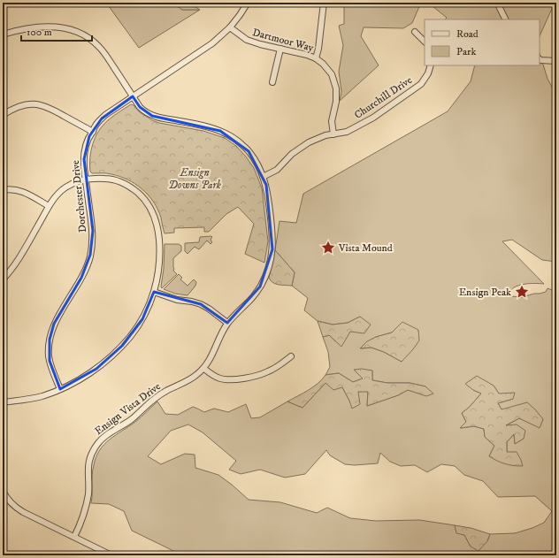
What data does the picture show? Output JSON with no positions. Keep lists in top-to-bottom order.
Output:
{
  "streets": {
    "street": [
      "Dartmoor Way",
      "Churchill Drive",
      "Dorchester Drive",
      "Ensign Vista Drive"
    ]
  },
  "crossings": [
    ["Dartmoor Way", "Churchill Drive"],
    ["Dartmoor Way", "Dorchester Drive"],
    ["Churchill Drive", "Ensign Vista Drive"],
    ["Dorchester Drive", "Ensign Vista Drive"]
  ],
  "parks": ["Ensign Downs Park"],
  "places": {
    "place": ["Vista Mound", "Ensign Peak"]
  },
  "legend": ["Road", "Park"],
  "scale_bar": "100 m"
}
